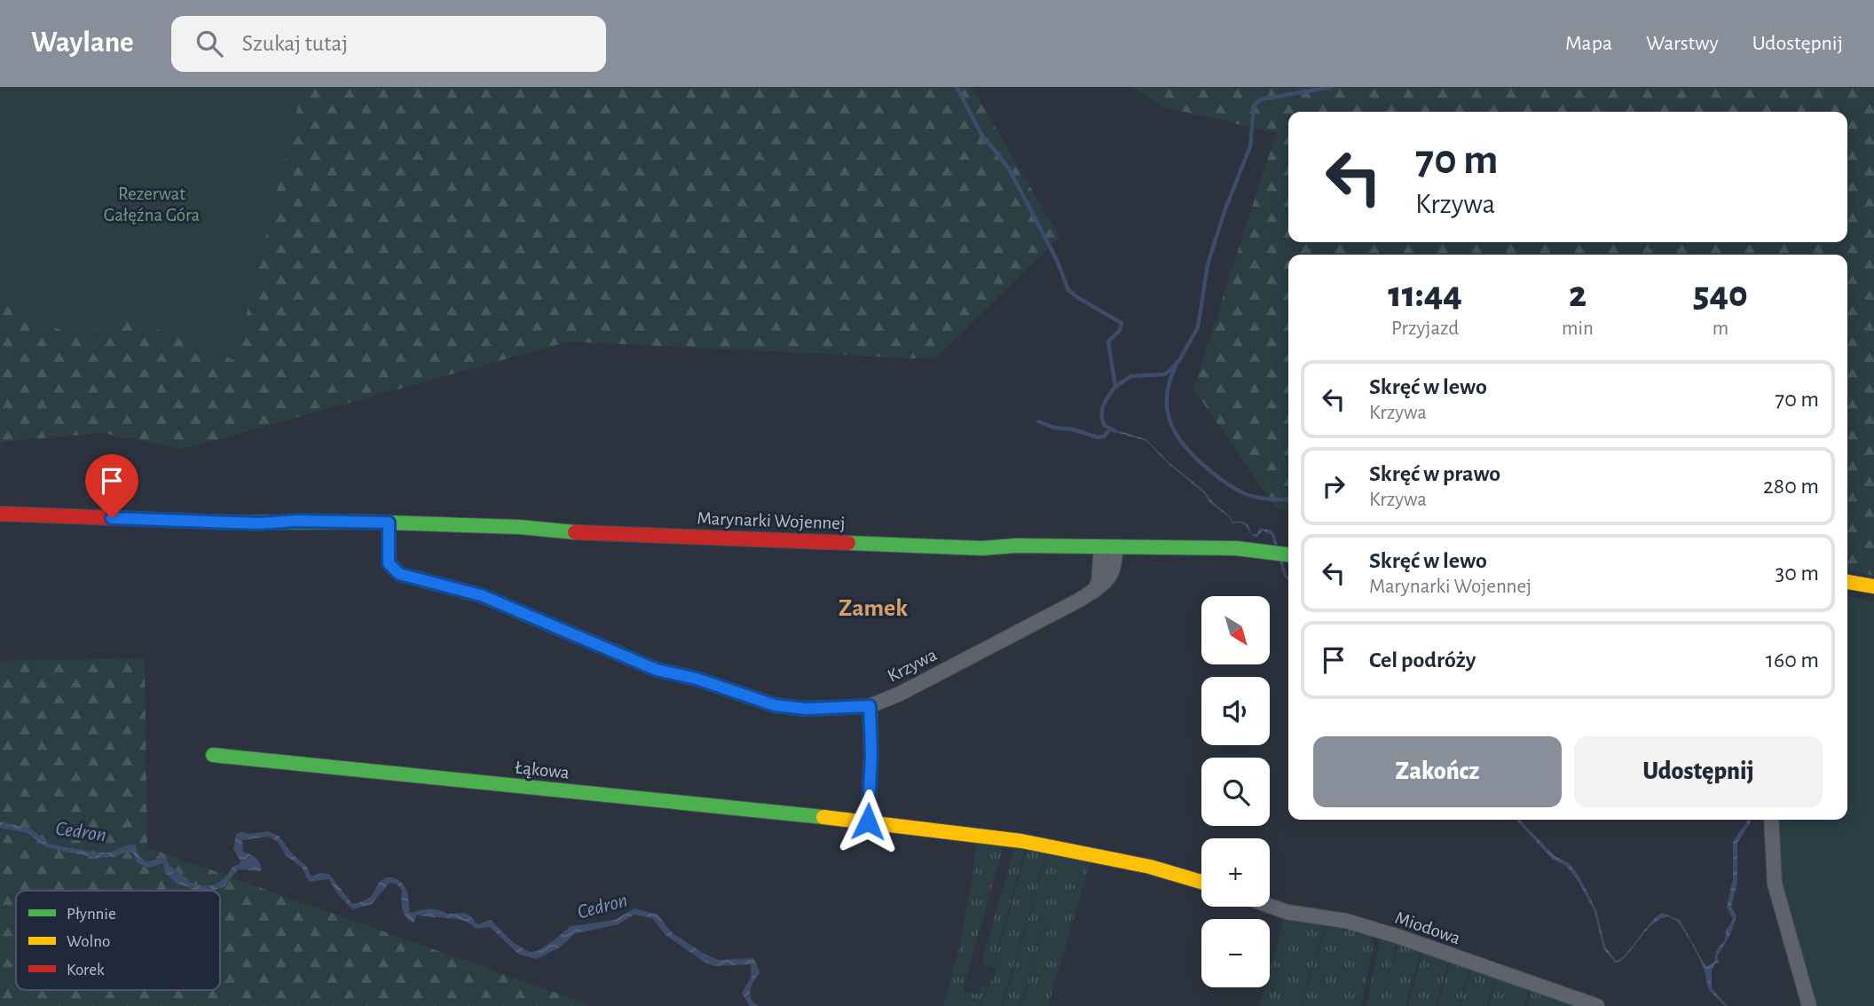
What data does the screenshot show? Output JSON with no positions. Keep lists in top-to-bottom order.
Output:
{
  "streets": {
    "main road": ["Marynarki Wojennej", "Łąkowa"],
    "street": ["Krzywa", "Miodowa"]
  },
  "crossings": [
    ["Marynarki Wojennej", "Krzywa"]
  ],
  "districts": ["Zamek"],
  "water": ["Cedron"],
  "parks": ["Rezerwat Gałęźna Góra"],
  "legend": ["Płynnie", "Wolno", "Korek"],
  "north": "bottom right",
  "page": {
    "header": "Waylane",
    "search": "Szukaj tutaj",
    "nav": ["Mapa", "Warstwy", "Udostępnij"],
    "turn": ["70 m", "Krzywa"],
    "eta": [
      "11:44",
      "Przyjazd",
      "2",
      "min",
      "540",
      "m"
    ],
    "list": [
      {
        "name": "Skręć w lewo",
        "note": "Krzywa",
        "value": "70 m"
      },
      {
        "name": "Skręć w prawo",
        "note": "Krzywa",
        "value": "280 m"
      },
      {
        "name": "Skręć w lewo",
        "note": "Marynarki Wojennej",
        "value": "30 m"
      },
      {
        "name": "Cel podróży",
        "value": "160 m"
      }
    ],
    "map_buttons": ["+", "−"],
    "buttons": ["Zakończ", "Udostępnij"]
  }
}
